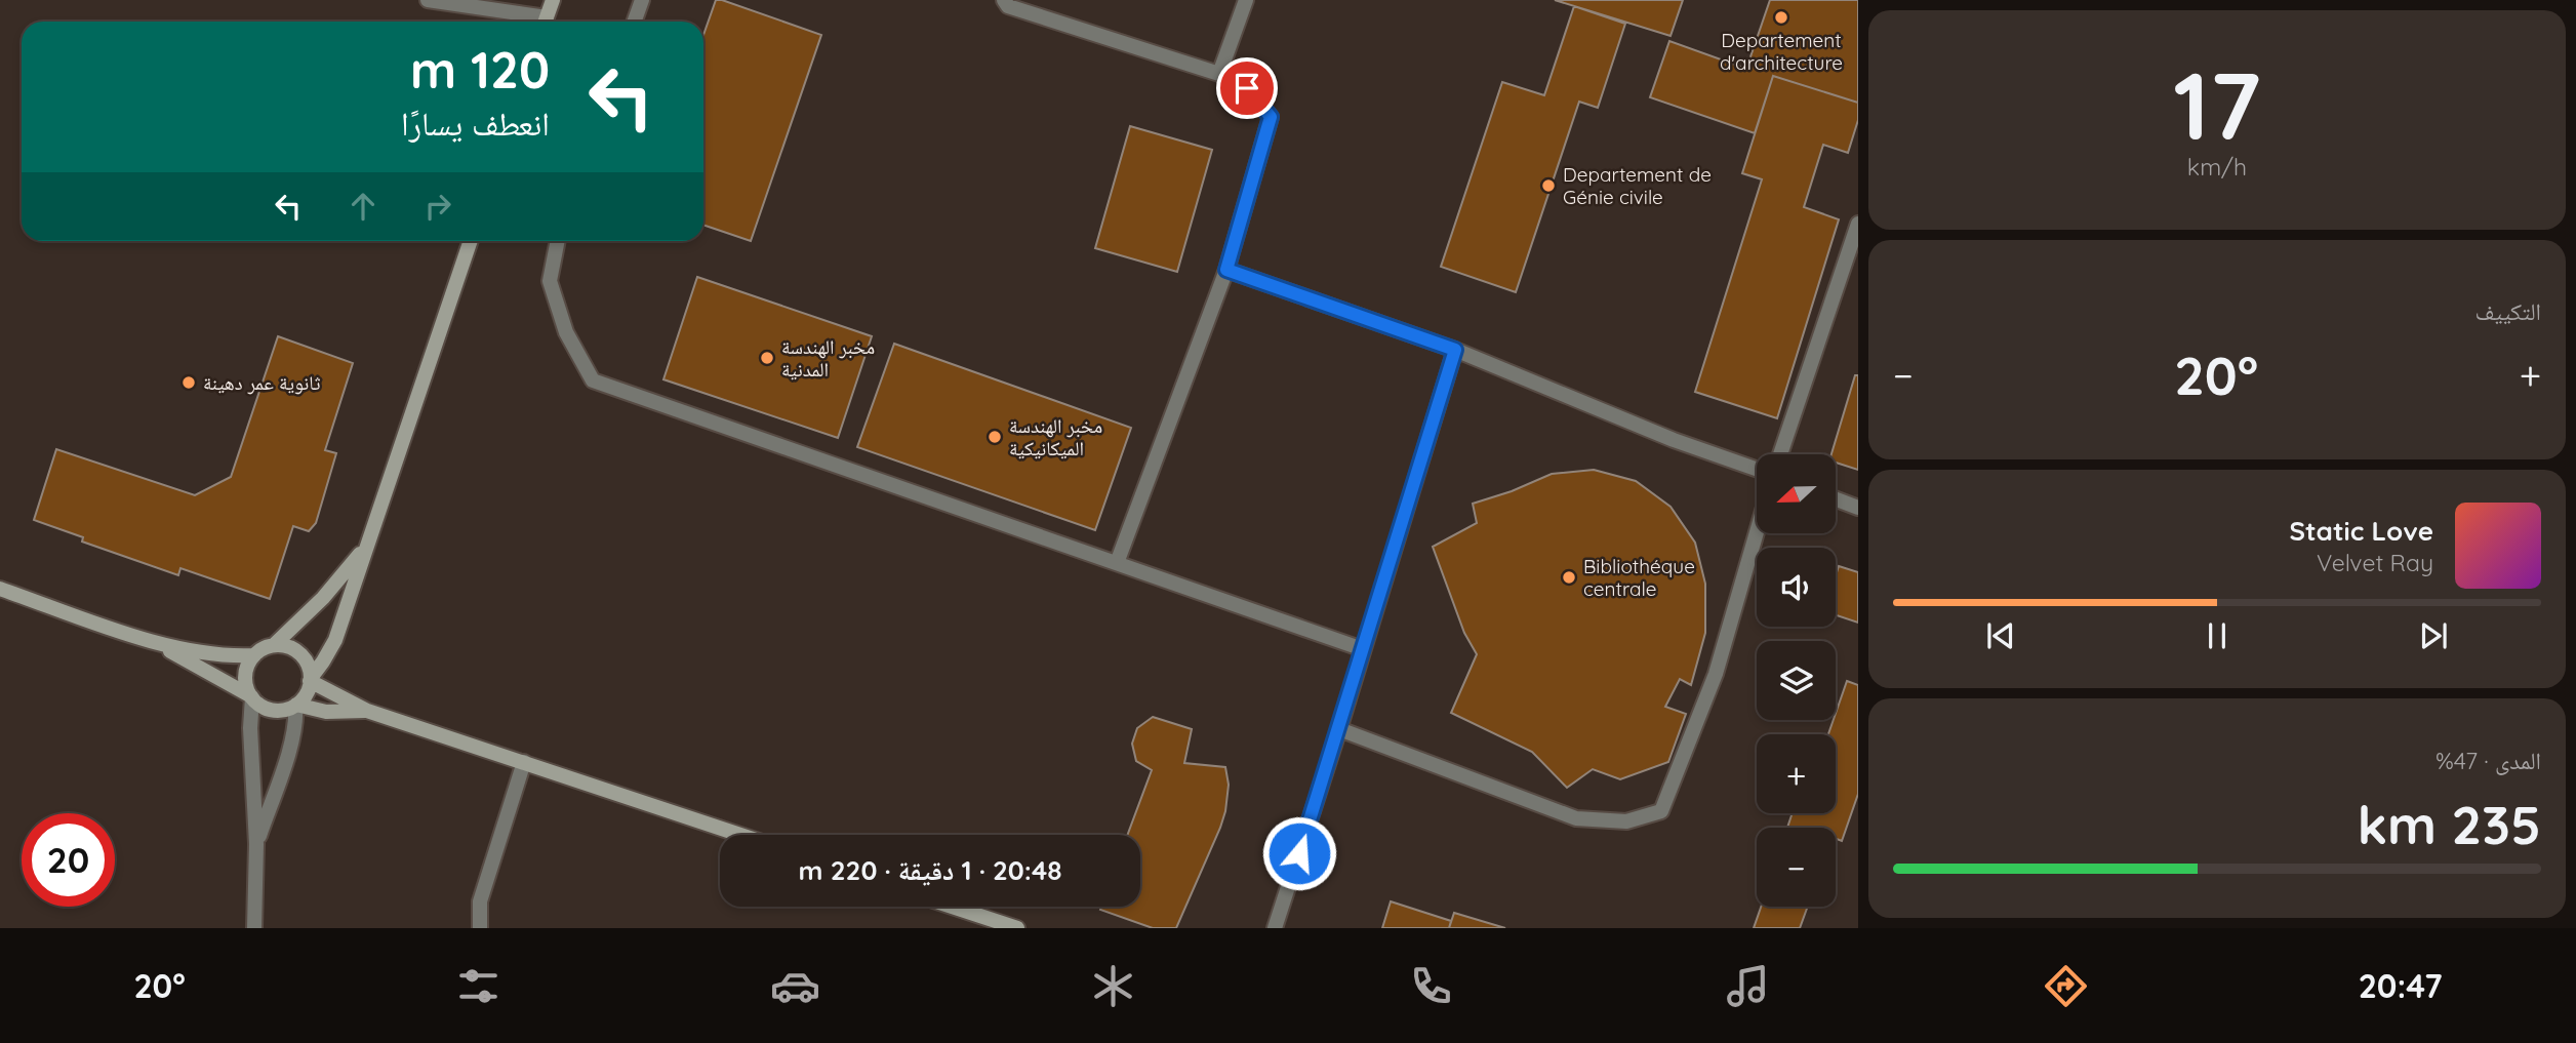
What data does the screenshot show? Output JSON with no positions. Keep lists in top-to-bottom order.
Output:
{
  "places": [
    "Departement d'architecture",
    "Departement de Génie civile",
    "مخبر الهندسة المدنية",
    "ثانوية عمر دهينة",
    "مخبر الهندسة الميكانيكية",
    "Bibliothéque centrale"
  ],
  "north": "left",
  "page": {
    "tile": [
      ["17", "km/h"],
      "التكييف",
      ["المدى · 47%", "235 km"]
    ],
    "turn": ["120 m", "انعطف يسارًا"],
    "heat": ["−", "20°", "+"],
    "map_buttons": ["+", "−"],
    "song": ["Static Love", "Velvet Ray"],
    "limit": "20",
    "trip": "20:48 · 1 دقيقة · 220 m",
    "tabs": ["20:47", "20°"]
  }
}
